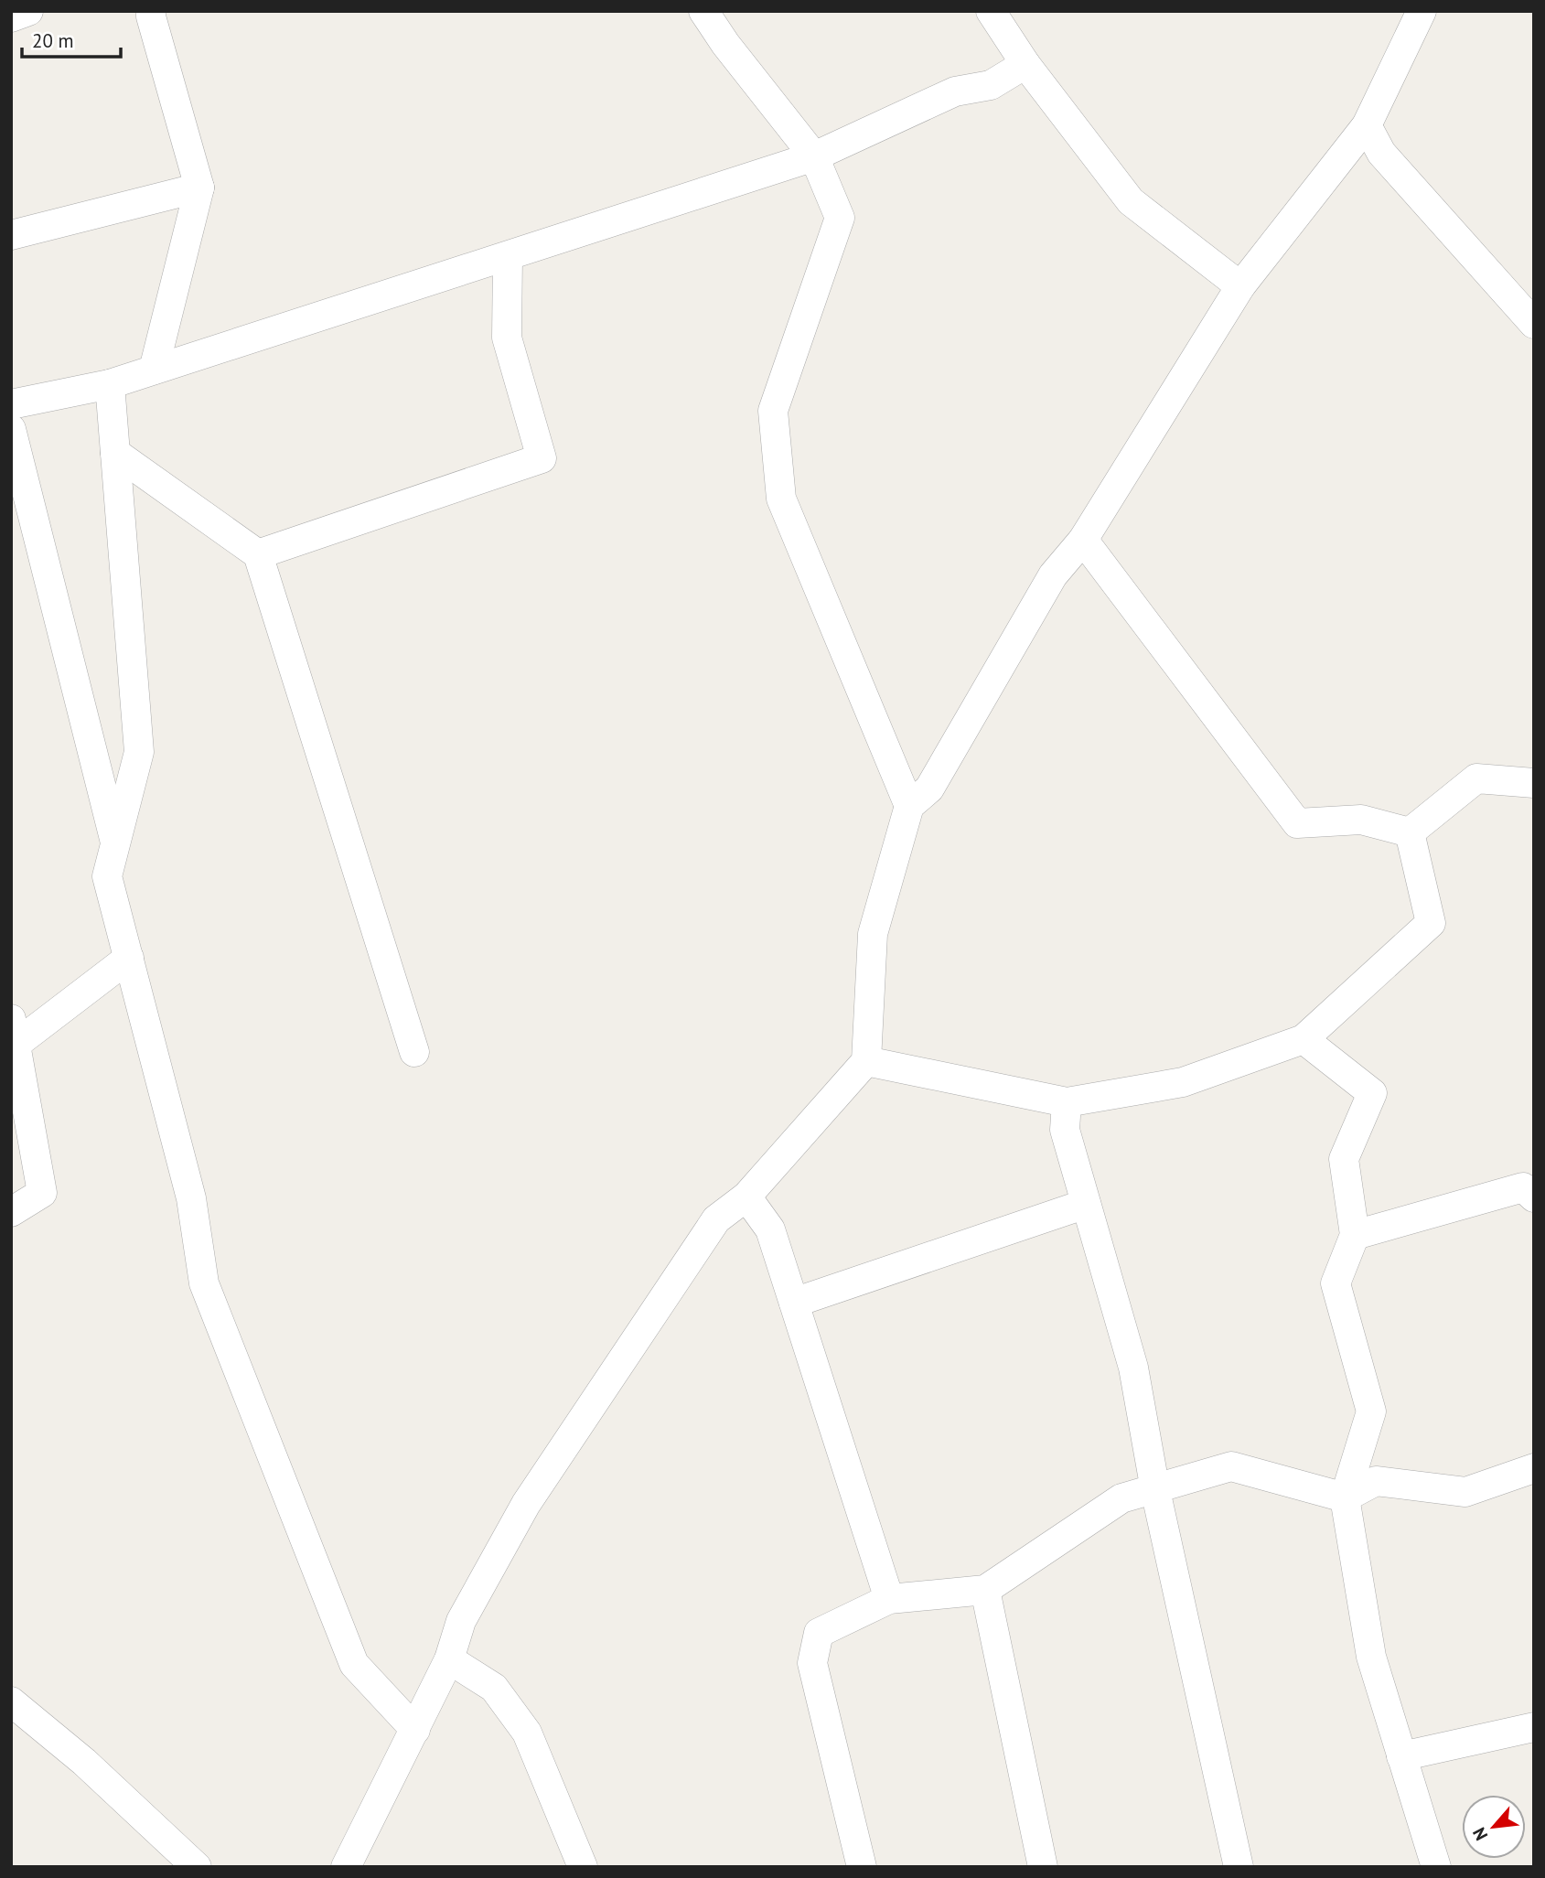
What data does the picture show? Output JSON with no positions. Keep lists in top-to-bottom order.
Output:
{
  "scale_bar": "20 m",
  "north": "bottom left"
}
